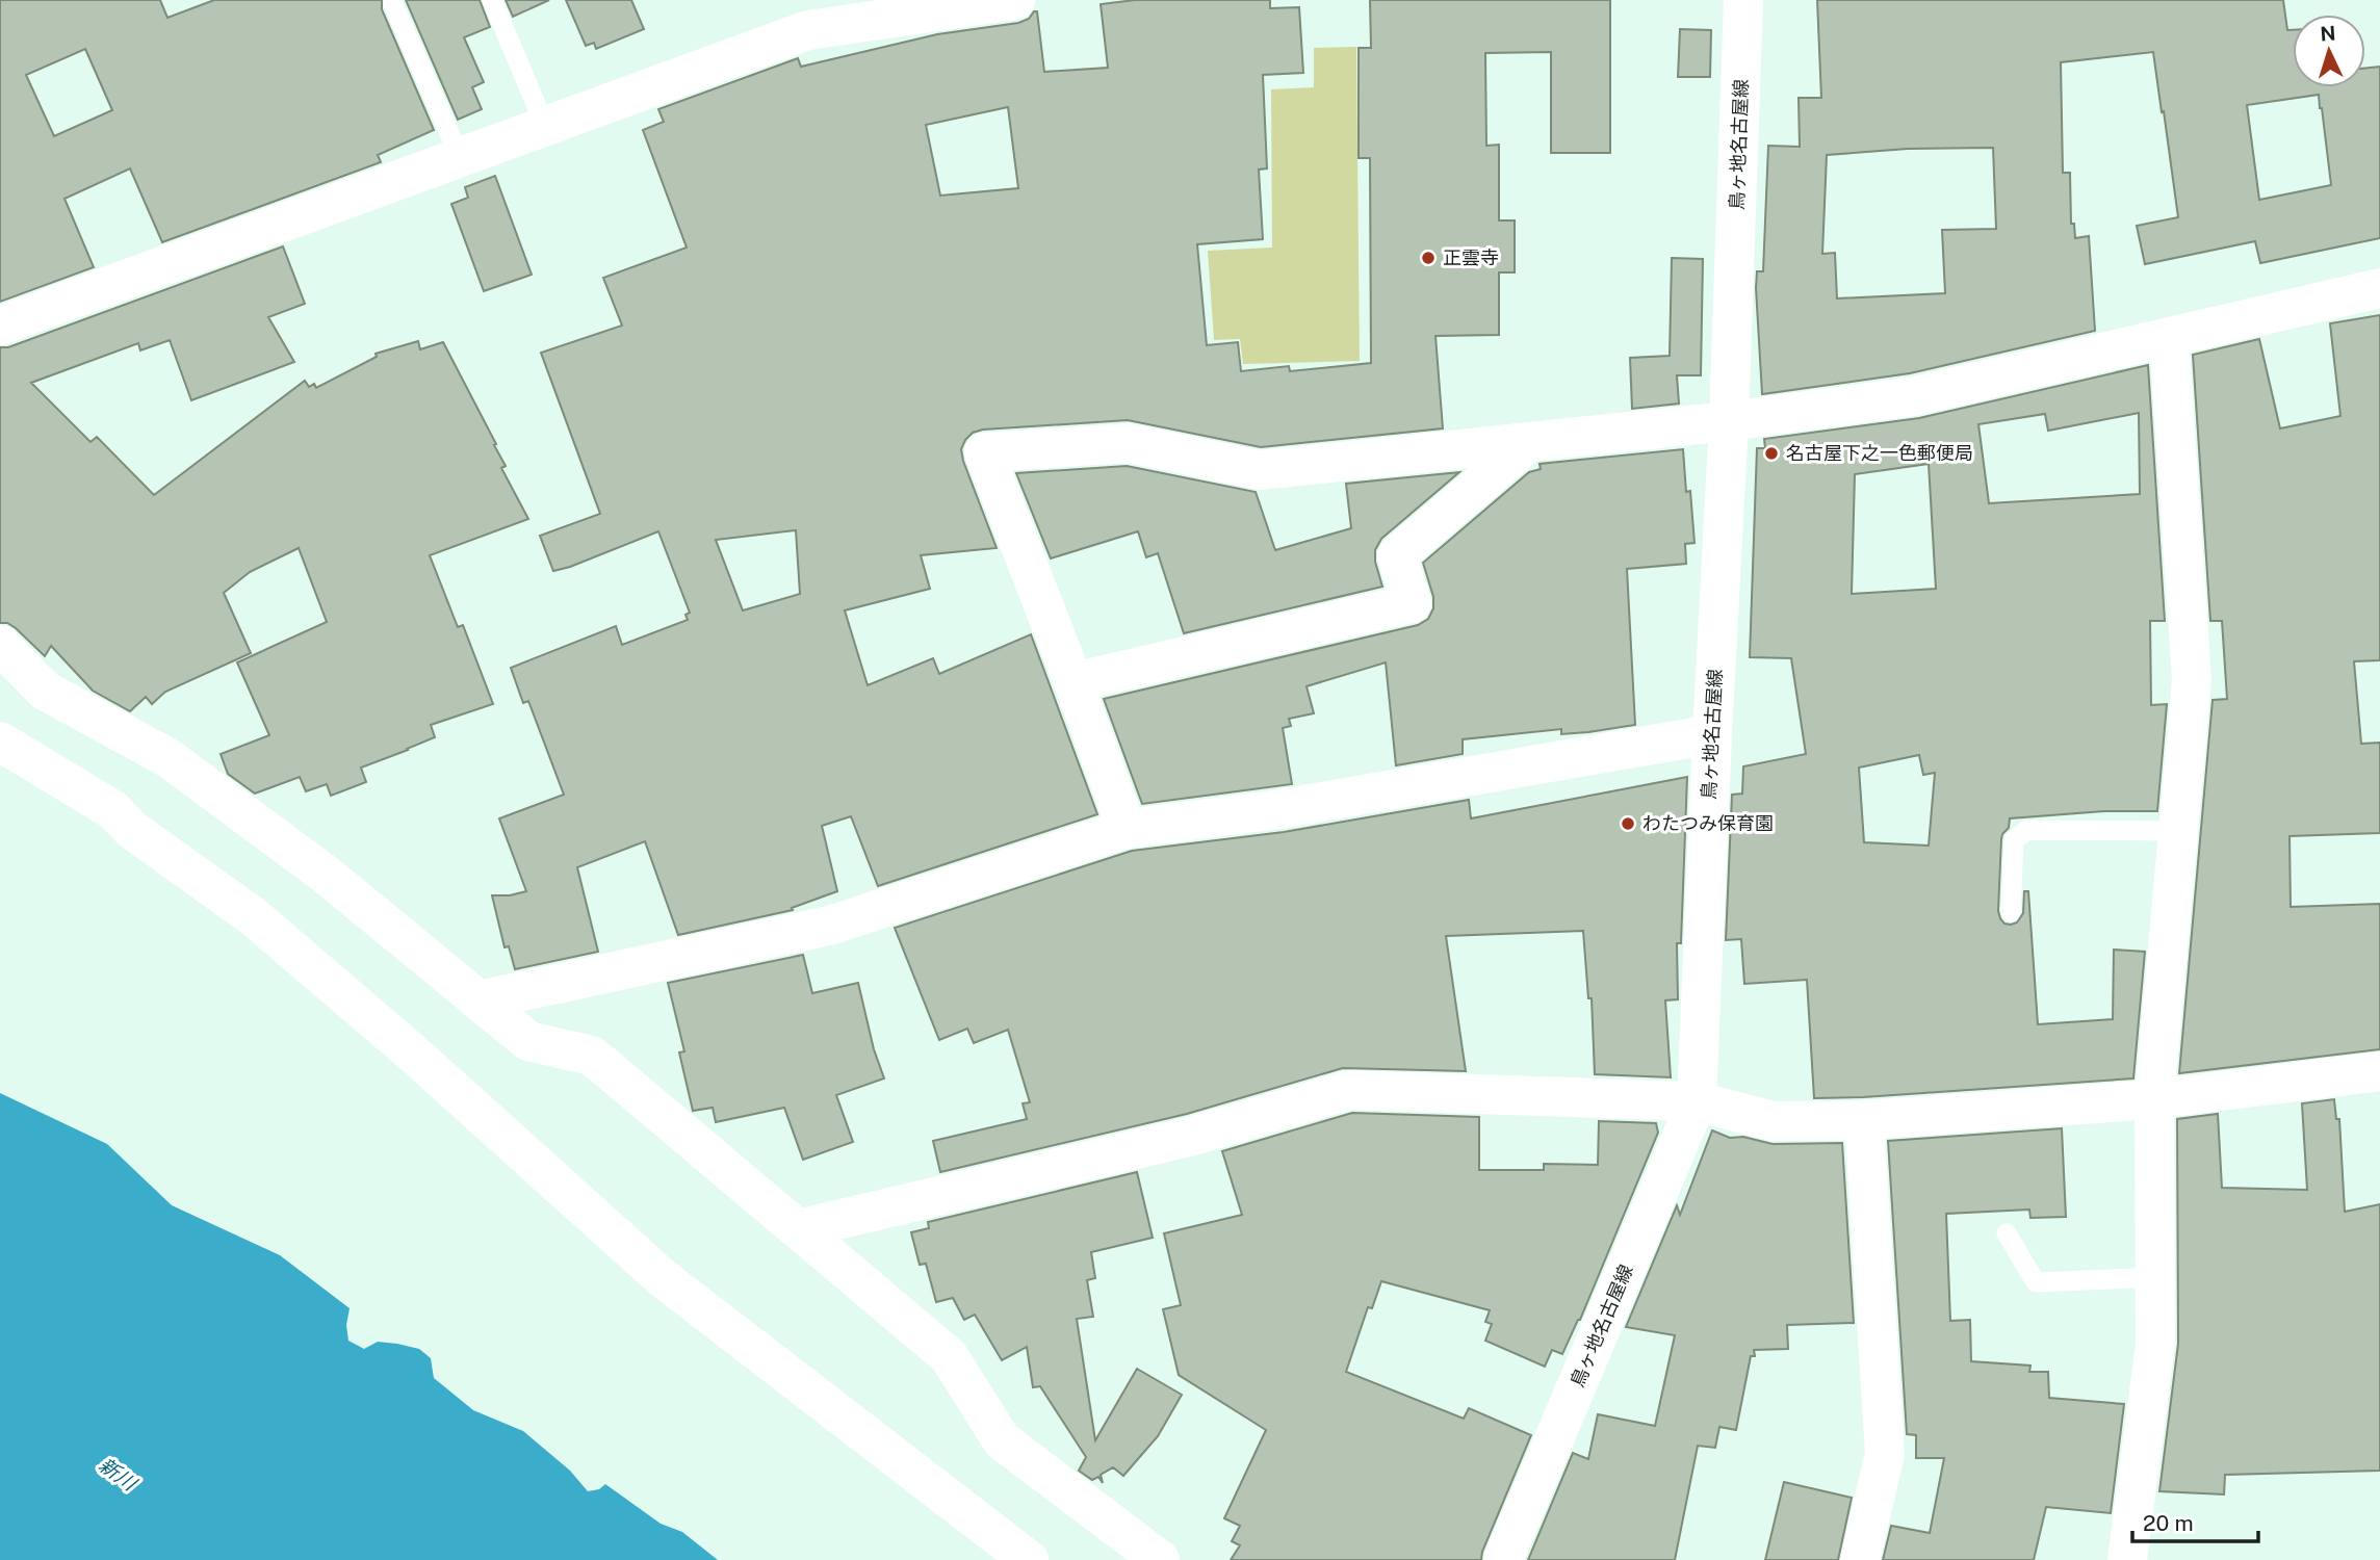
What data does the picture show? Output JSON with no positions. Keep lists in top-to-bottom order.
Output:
{
  "streets": {
    "street": ["鳥ヶ地名古屋線"]
  },
  "water": ["新川"],
  "places": ["正雲寺", "名古屋下之一色郵便局", "わたつみ保育園"],
  "scale_bar": "20 m",
  "north": "top"
}
